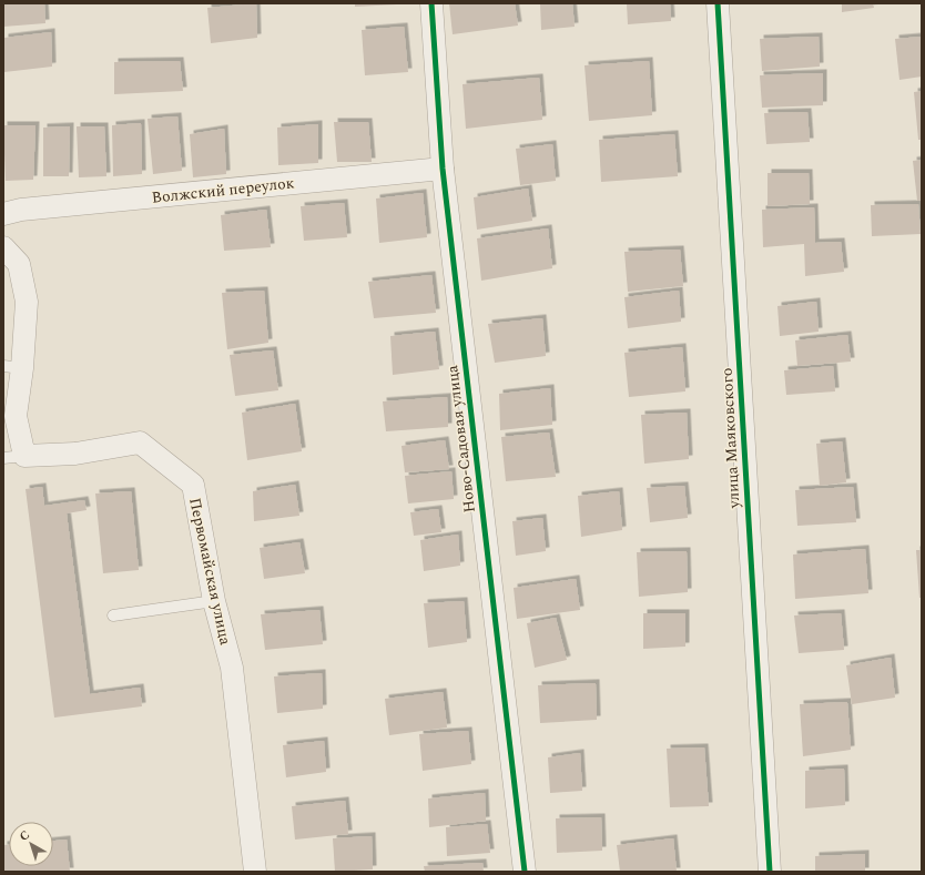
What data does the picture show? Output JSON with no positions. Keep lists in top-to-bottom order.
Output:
{
  "streets": {
    "street": [
      "Волжский переулок",
      "улица Маяковского",
      "Ново-Садовая улица",
      "Первомайская улица"
    ]
  },
  "crossings": [
    ["Волжский переулок", "Ново-Садовая улица"]
  ],
  "north": "top left"
}
